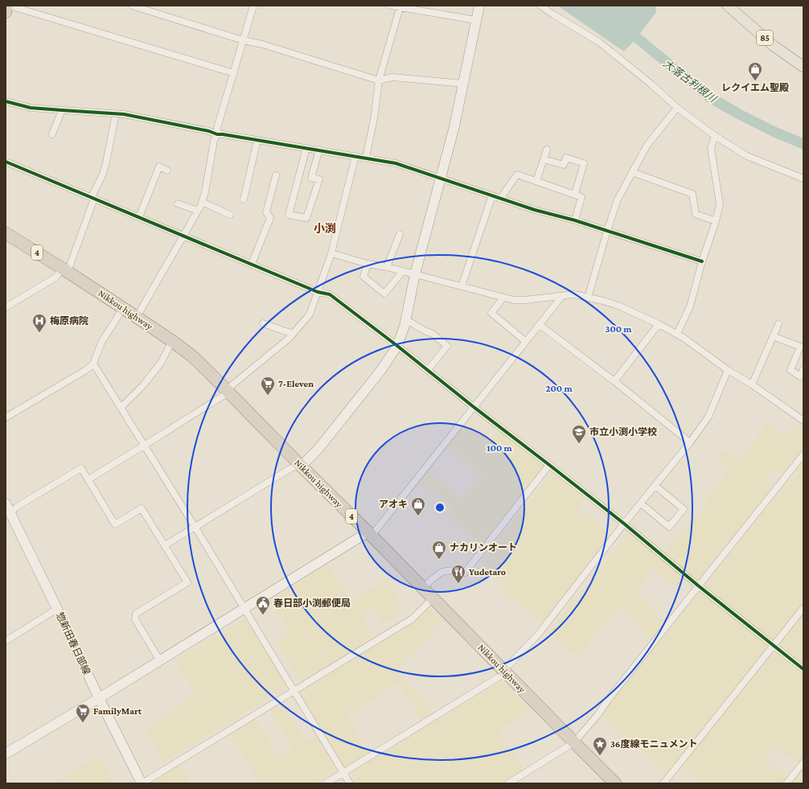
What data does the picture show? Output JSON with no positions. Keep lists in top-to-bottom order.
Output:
{
  "streets": {
    "highway": ["4", "Nikkou highway"],
    "main road": ["85"],
    "street": ["惣新田春日部線"]
  },
  "districts": ["小渕"],
  "water": ["大落古利根川"],
  "places": {
    "shop": ["レクイエム聖殿", "アオキ", "ナカリンオート"],
    "hospital": ["梅原病院"],
    "supermarket": ["7-Eleven", "FamilyMart"],
    "school or university": ["市立小渕小学校"],
    "restaurant": ["Yudetaro"],
    "public building": ["春日部小渕郵便局"],
    "place": ["36度線モニュメント"]
  },
  "rings": ["300 m", "200 m", "100 m"]
}
